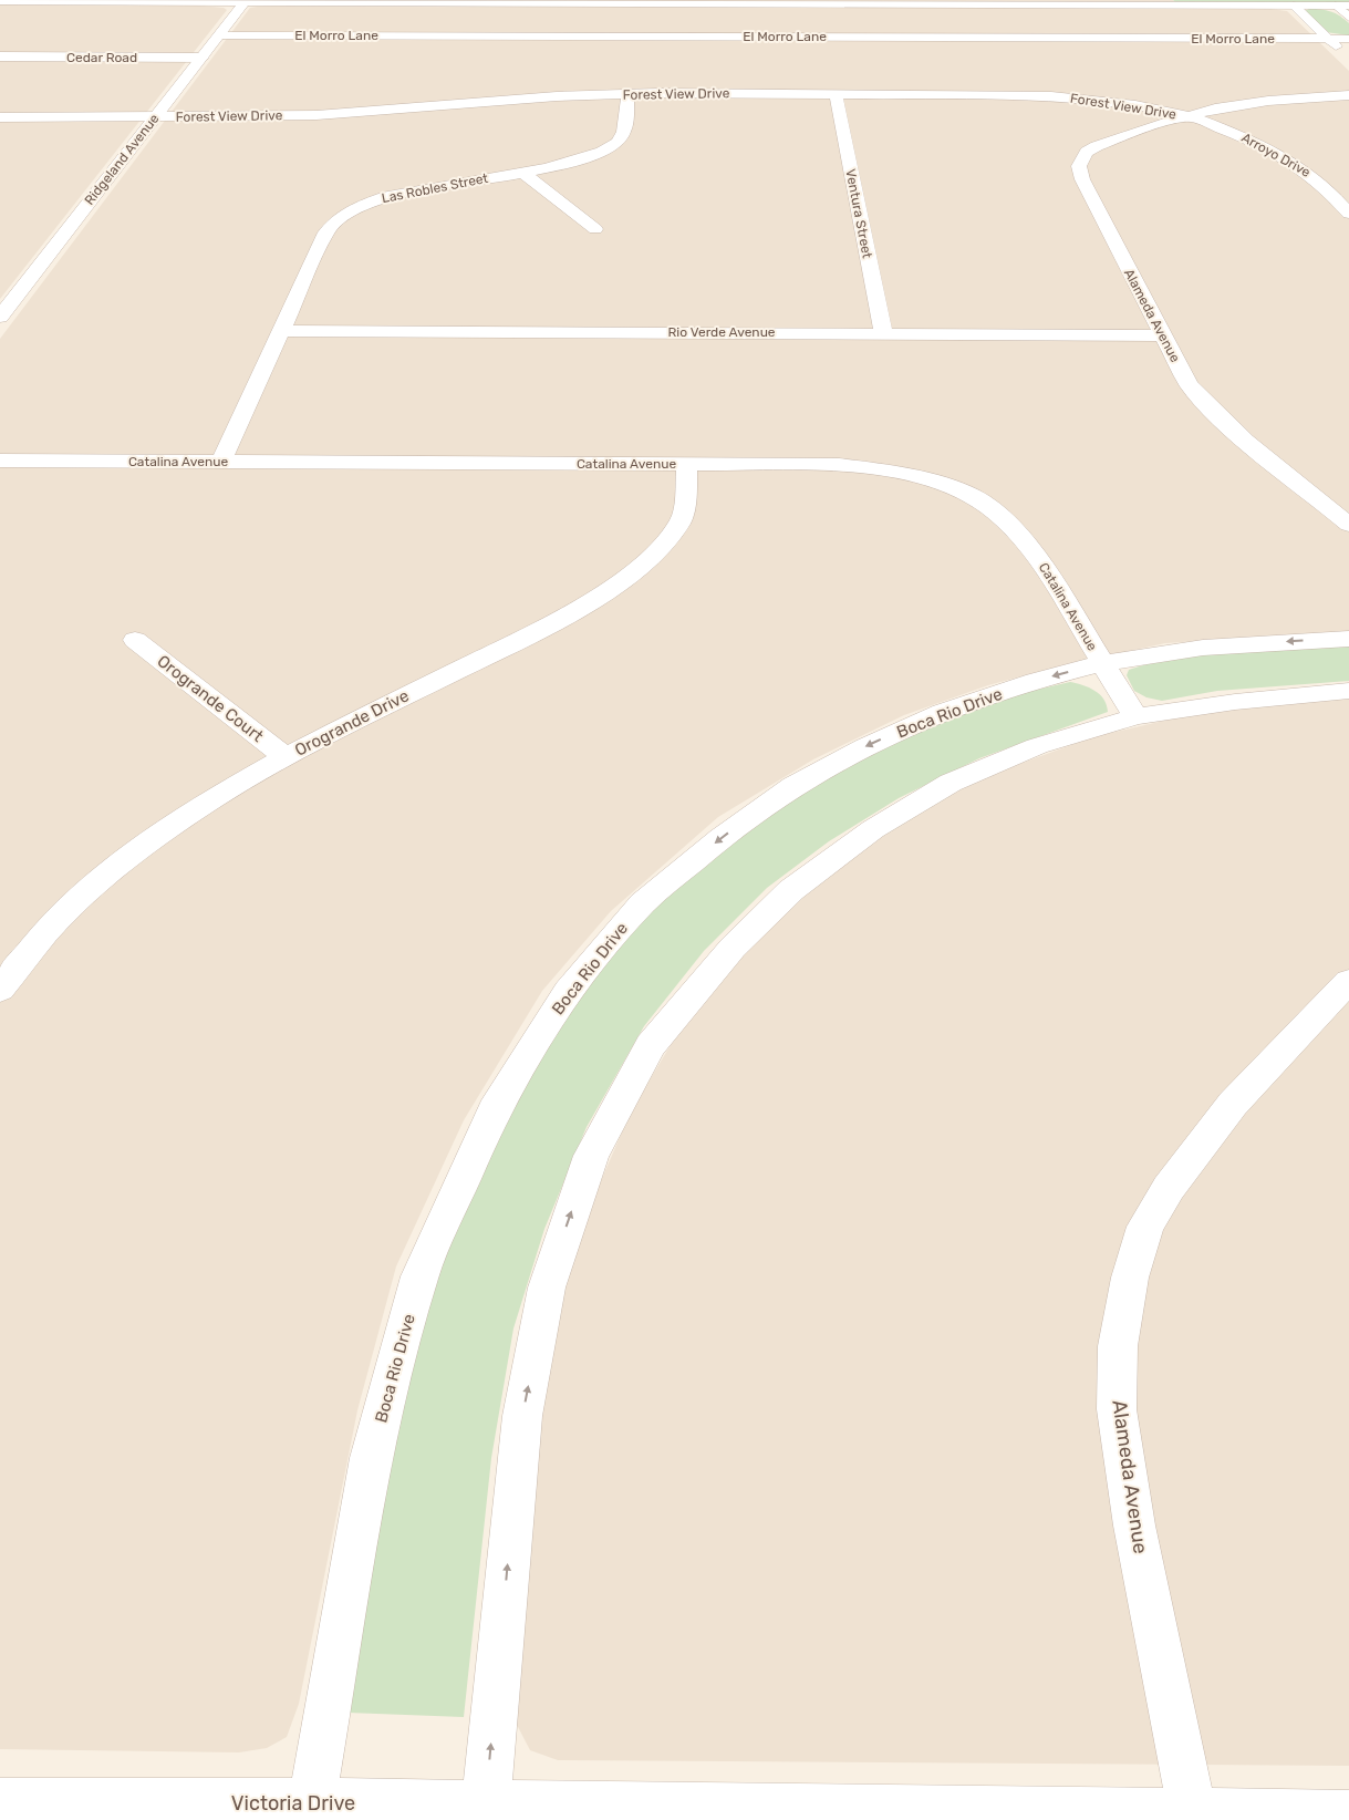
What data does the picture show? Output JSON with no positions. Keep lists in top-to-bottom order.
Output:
{
  "streets": {
    "street": [
      "El Morro Lane",
      "Cedar Road",
      "Forest View Drive",
      "Arroyo Drive",
      "Ridgeland Avenue",
      "Las Robles Street",
      "Ventura Street",
      "Alameda Avenue",
      "Rio Verde Avenue",
      "Catalina Avenue",
      "Orogrande Court",
      "Boca Rio Drive",
      "Orogrande Drive",
      "Victoria Drive"
    ]
  },
  "crossings": [
    ["El Morro Lane", "Ridgeland Avenue"],
    ["Cedar Road", "Ridgeland Avenue"],
    ["Forest View Drive", "Arroyo Drive"],
    ["Forest View Drive", "Ridgeland Avenue"],
    ["Forest View Drive", "Las Robles Street"],
    ["Forest View Drive", "Ventura Street"],
    ["Forest View Drive", "Alameda Avenue"],
    ["Arroyo Drive", "Alameda Avenue"],
    ["Las Robles Street", "Rio Verde Avenue"],
    ["Las Robles Street", "Catalina Avenue"],
    ["Ventura Street", "Rio Verde Avenue"],
    ["Alameda Avenue", "Rio Verde Avenue"],
    ["Alameda Avenue", "Victoria Drive"],
    ["Catalina Avenue", "Boca Rio Drive"],
    ["Catalina Avenue", "Orogrande Drive"],
    ["Orogrande Court", "Orogrande Drive"],
    ["Boca Rio Drive", "Victoria Drive"]
  ],
  "one_way": ["Boca Rio Drive"]
}
